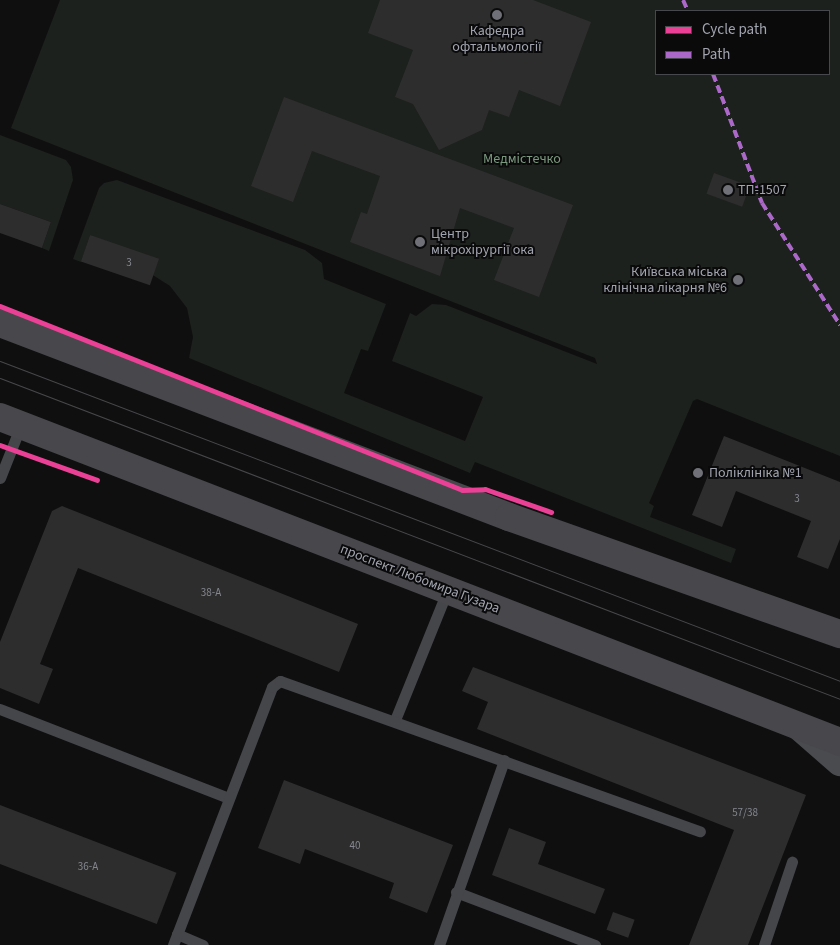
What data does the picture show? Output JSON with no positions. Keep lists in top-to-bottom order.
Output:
{
  "streets": {
    "main road": ["проспект Любомира Гузара"]
  },
  "parks": ["Медмістечко"],
  "places": [
    "Кафедра офтальмології",
    "ТП-1507",
    "Центр мікрохірургії ока",
    "Київська міська клінічна лікарня №6",
    "Поліклініка №1"
  ],
  "house_numbers": [
    "3",
    "3",
    "38-А",
    "57/38",
    "40",
    "36-А"
  ],
  "legend": ["Cycle path", "Path"]
}
